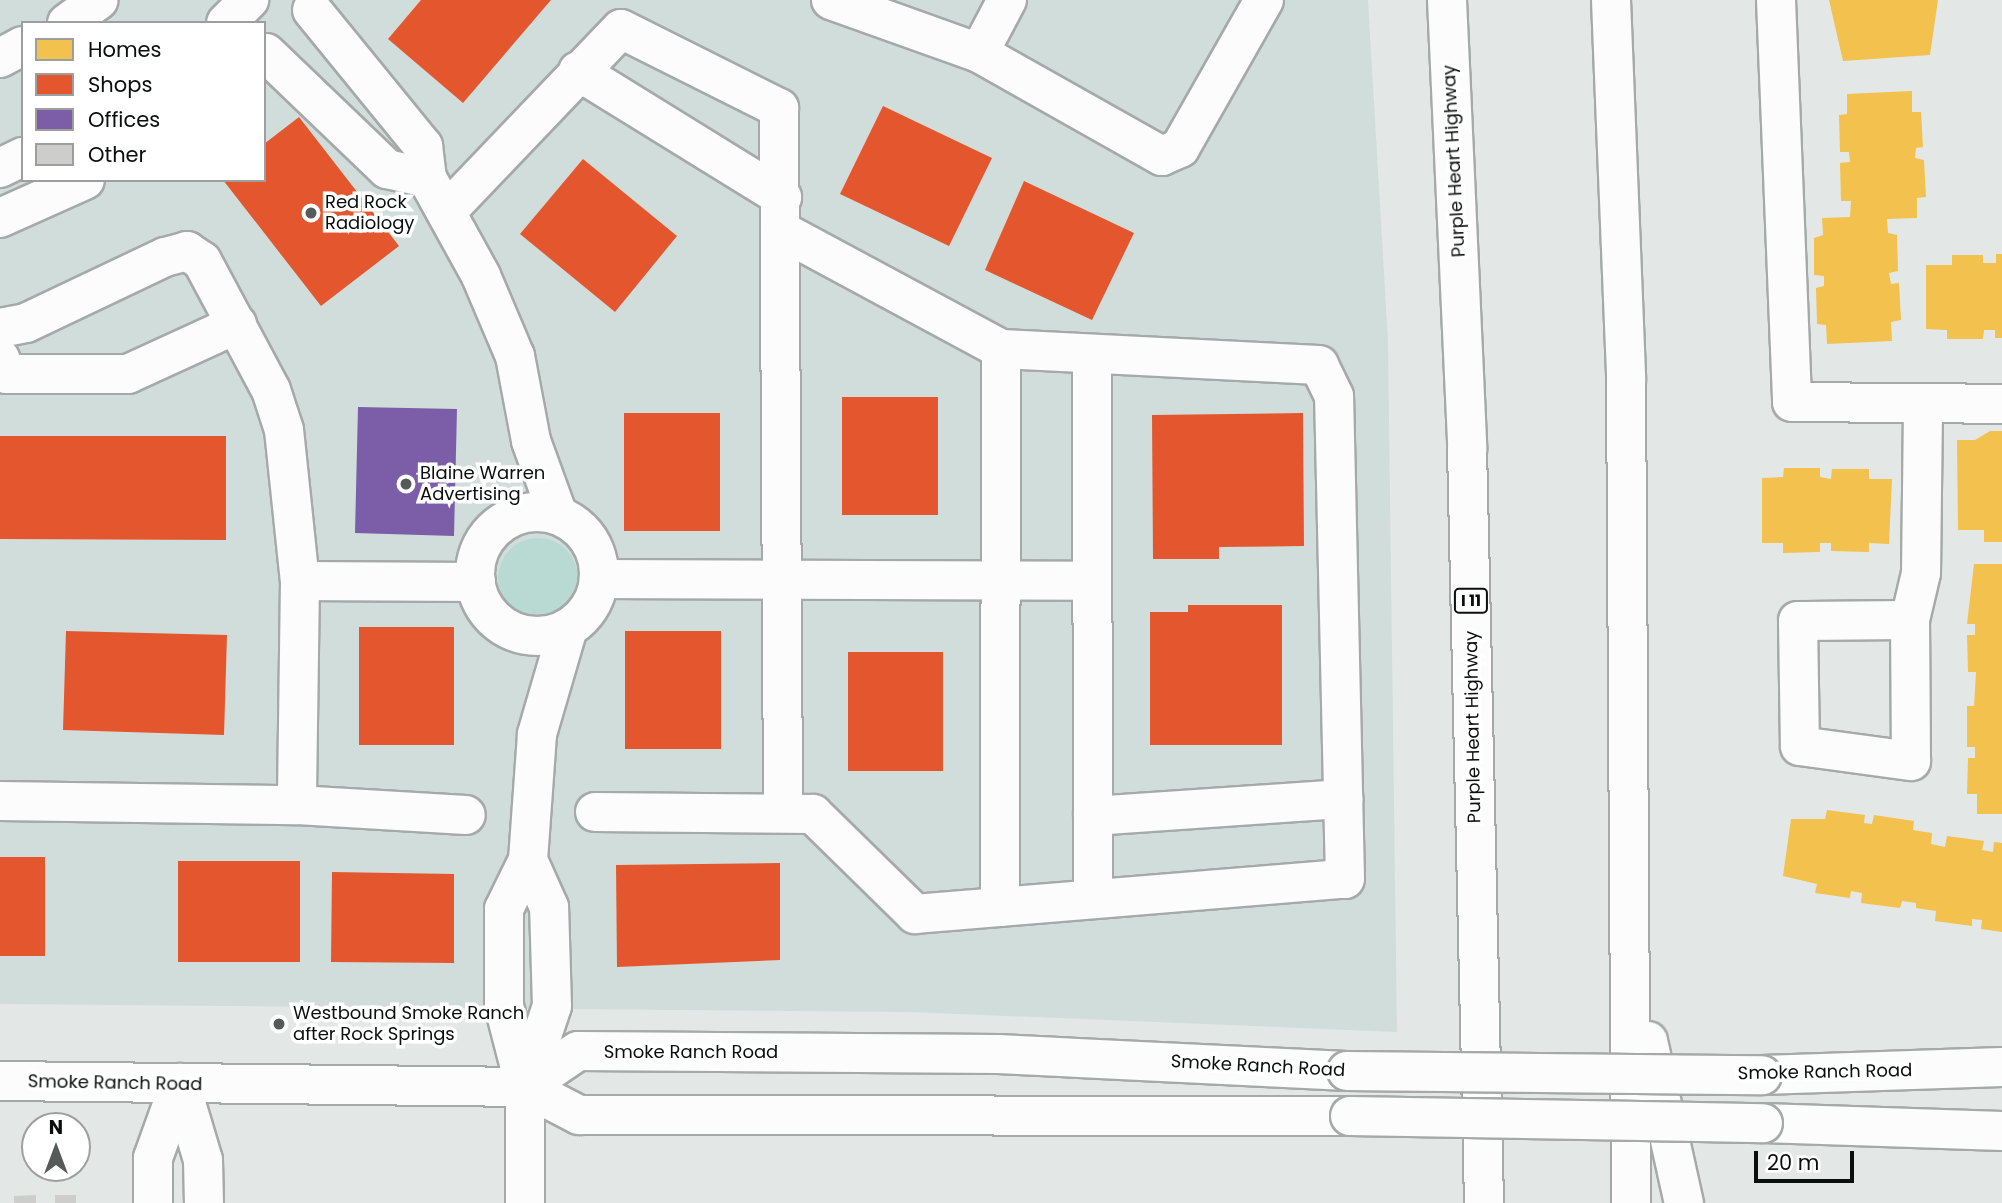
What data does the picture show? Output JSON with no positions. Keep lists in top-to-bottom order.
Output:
{
  "streets": {
    "main road": ["Purple Heart Highway", "I 11", "Smoke Ranch Road"]
  },
  "places": ["Red Rock Radiology", "Blaine Warren Advertising", "Westbound Smoke Ranch after Rock Springs"],
  "legend": [
    "Homes",
    "Shops",
    "Offices",
    "Other"
  ],
  "scale_bar": "20 m",
  "north": "top"
}
